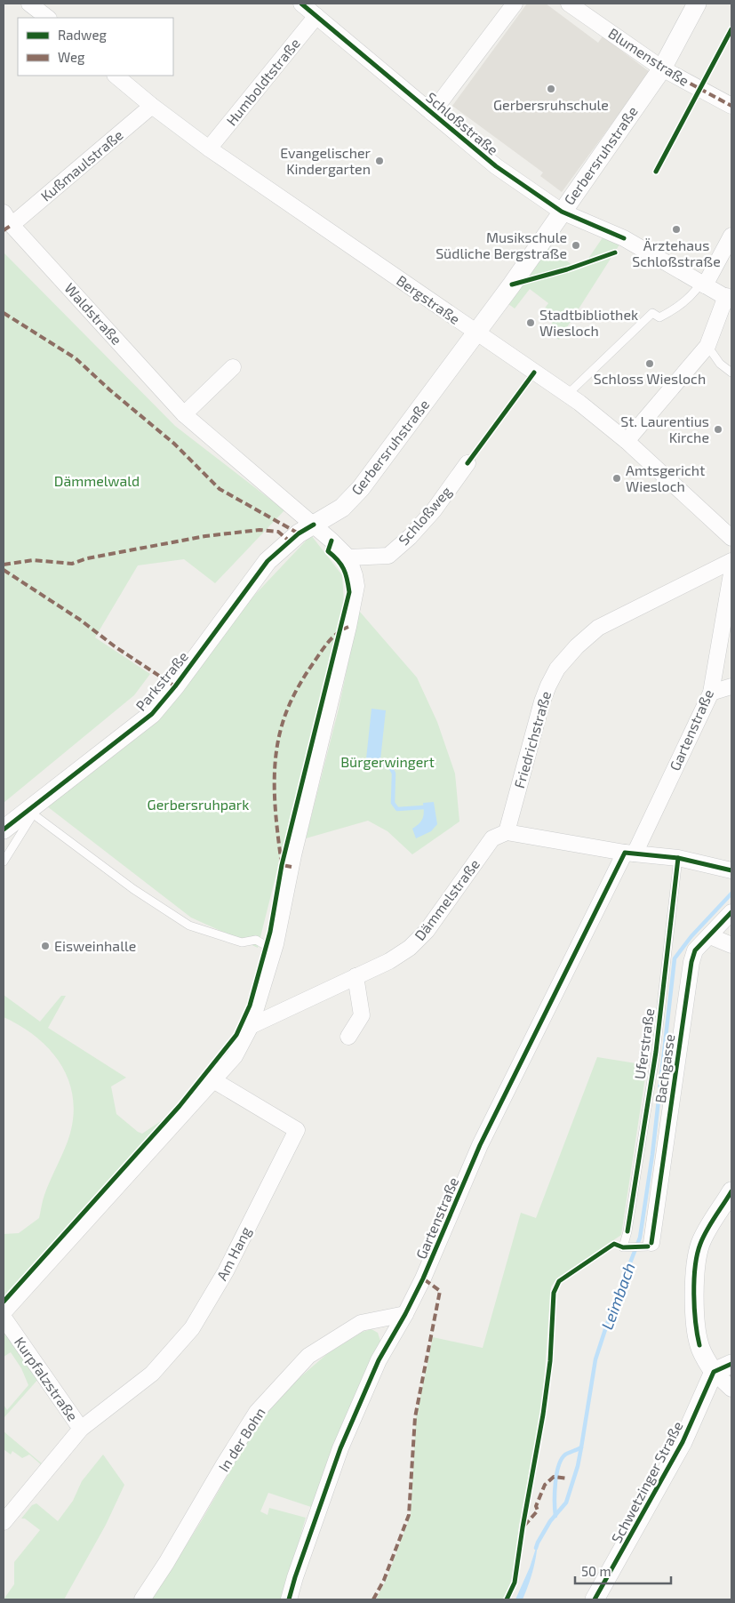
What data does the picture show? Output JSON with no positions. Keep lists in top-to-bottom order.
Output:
{
  "streets": {
    "street": [
      "Blumenstraße",
      "Humboldtstraße",
      "Schloßstraße",
      "Gerbersruhstraße",
      "Kußmaulstraße",
      "Bergstraße",
      "Waldstraße",
      "Schloßweg",
      "Parkstraße",
      "Gartenstraße",
      "Friedrichstraße",
      "Dämmelstraße",
      "Bachgasse",
      "Am Hang",
      "Kurpfalzstraße",
      "In der Bohn",
      "Schwetzinger Straße"
    ],
    "lane": ["Uferstraße"]
  },
  "crossings": [
    ["Blumenstraße", "Gerbersruhstraße"],
    ["Humboldtstraße", "Schloßstraße"],
    ["Humboldtstraße", "Bergstraße"],
    ["Schloßstraße", "Gerbersruhstraße"],
    ["Gerbersruhstraße", "Bergstraße"],
    ["Gerbersruhstraße", "Waldstraße"],
    ["Gerbersruhstraße", "Parkstraße"],
    ["Kußmaulstraße", "Bergstraße"],
    ["Kußmaulstraße", "Waldstraße"],
    ["Waldstraße", "Parkstraße"],
    ["Gartenstraße", "In der Bohn"],
    ["Friedrichstraße", "Dämmelstraße"],
    ["Uferstraße", "Bachgasse"],
    ["Am Hang", "Kurpfalzstraße"]
  ],
  "water": ["Leimbach"],
  "parks": ["Dämmelwald", "Bürgerwingert", "Gerbersruhpark"],
  "places": [
    "Gerbersruhschule",
    "Evangelischer Kindergarten",
    "Ärztehaus Schloßstraße",
    "Musikschule Südliche Bergstraße",
    "Stadtbibliothek Wiesloch",
    "Schloss Wiesloch",
    "St. Laurentius Kirche",
    "Amtsgericht Wiesloch",
    "Eisweinhalle"
  ],
  "legend": ["Radweg", "Weg"],
  "scale_bar": "50 m"
}
